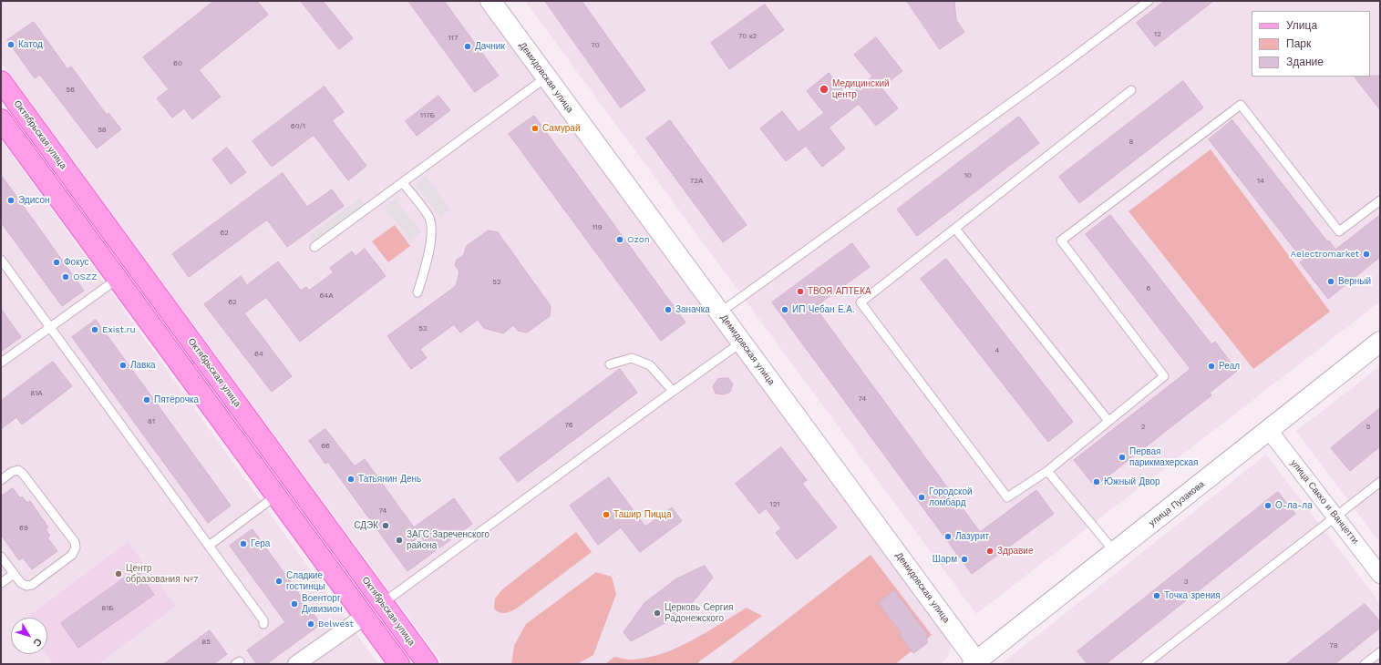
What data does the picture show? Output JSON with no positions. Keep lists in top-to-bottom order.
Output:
{
  "streets": {
    "main road": ["Октябрьская улица"],
    "street": ["Демидовская улица", "улица Сакко и Ванцетти", "улица Пузакова"]
  },
  "crossings": [
    ["Демидовская улица", "улица Пузакова"],
    ["улица Сакко и Ванцетти", "улица Пузакова"]
  ],
  "places": [
    "Катод",
    "Дачник",
    "Медицинский центр",
    "Самурай",
    "Эдисон",
    "Ozon",
    "Aelectromarket",
    "Фокус",
    "OSZZ",
    "Верный",
    "ТВОЯ АПТЕКА",
    "Заначка",
    "ИП Чебан Е.А.",
    "Exist.ru",
    "Лавка",
    "Реал",
    "Пятёрочка",
    "Первая парикмахерская",
    "Татьянин День",
    "Южный Двор",
    "Городской ломбард",
    "О-ла-ла",
    "Ташир Пицца",
    "СДЭК",
    "Лазурит",
    "ЗАГС Зареченского района",
    "Гера",
    "Здравие",
    "Шарм",
    "Центр образования №7",
    "Сладкие гостинцы",
    "Точка зрения",
    "Военторг Дивизион",
    "Церковь Сергия Радонежского",
    "Belwest"
  ],
  "house_numbers": [
    "12",
    "70 к2",
    "117",
    "70",
    "60",
    "56",
    "117Б",
    "60/1",
    "58",
    "8",
    "10",
    "72А",
    "14",
    "119",
    "62",
    "52",
    "6",
    "64А",
    "62",
    "52",
    "4",
    "64",
    "81А",
    "74",
    "81",
    "76",
    "2",
    "5",
    "66",
    "121",
    "74",
    "69",
    "3",
    "81Б",
    "85",
    "78"
  ],
  "legend": ["Улица", "Парк", "Здание"],
  "north": "bottom right"
}
